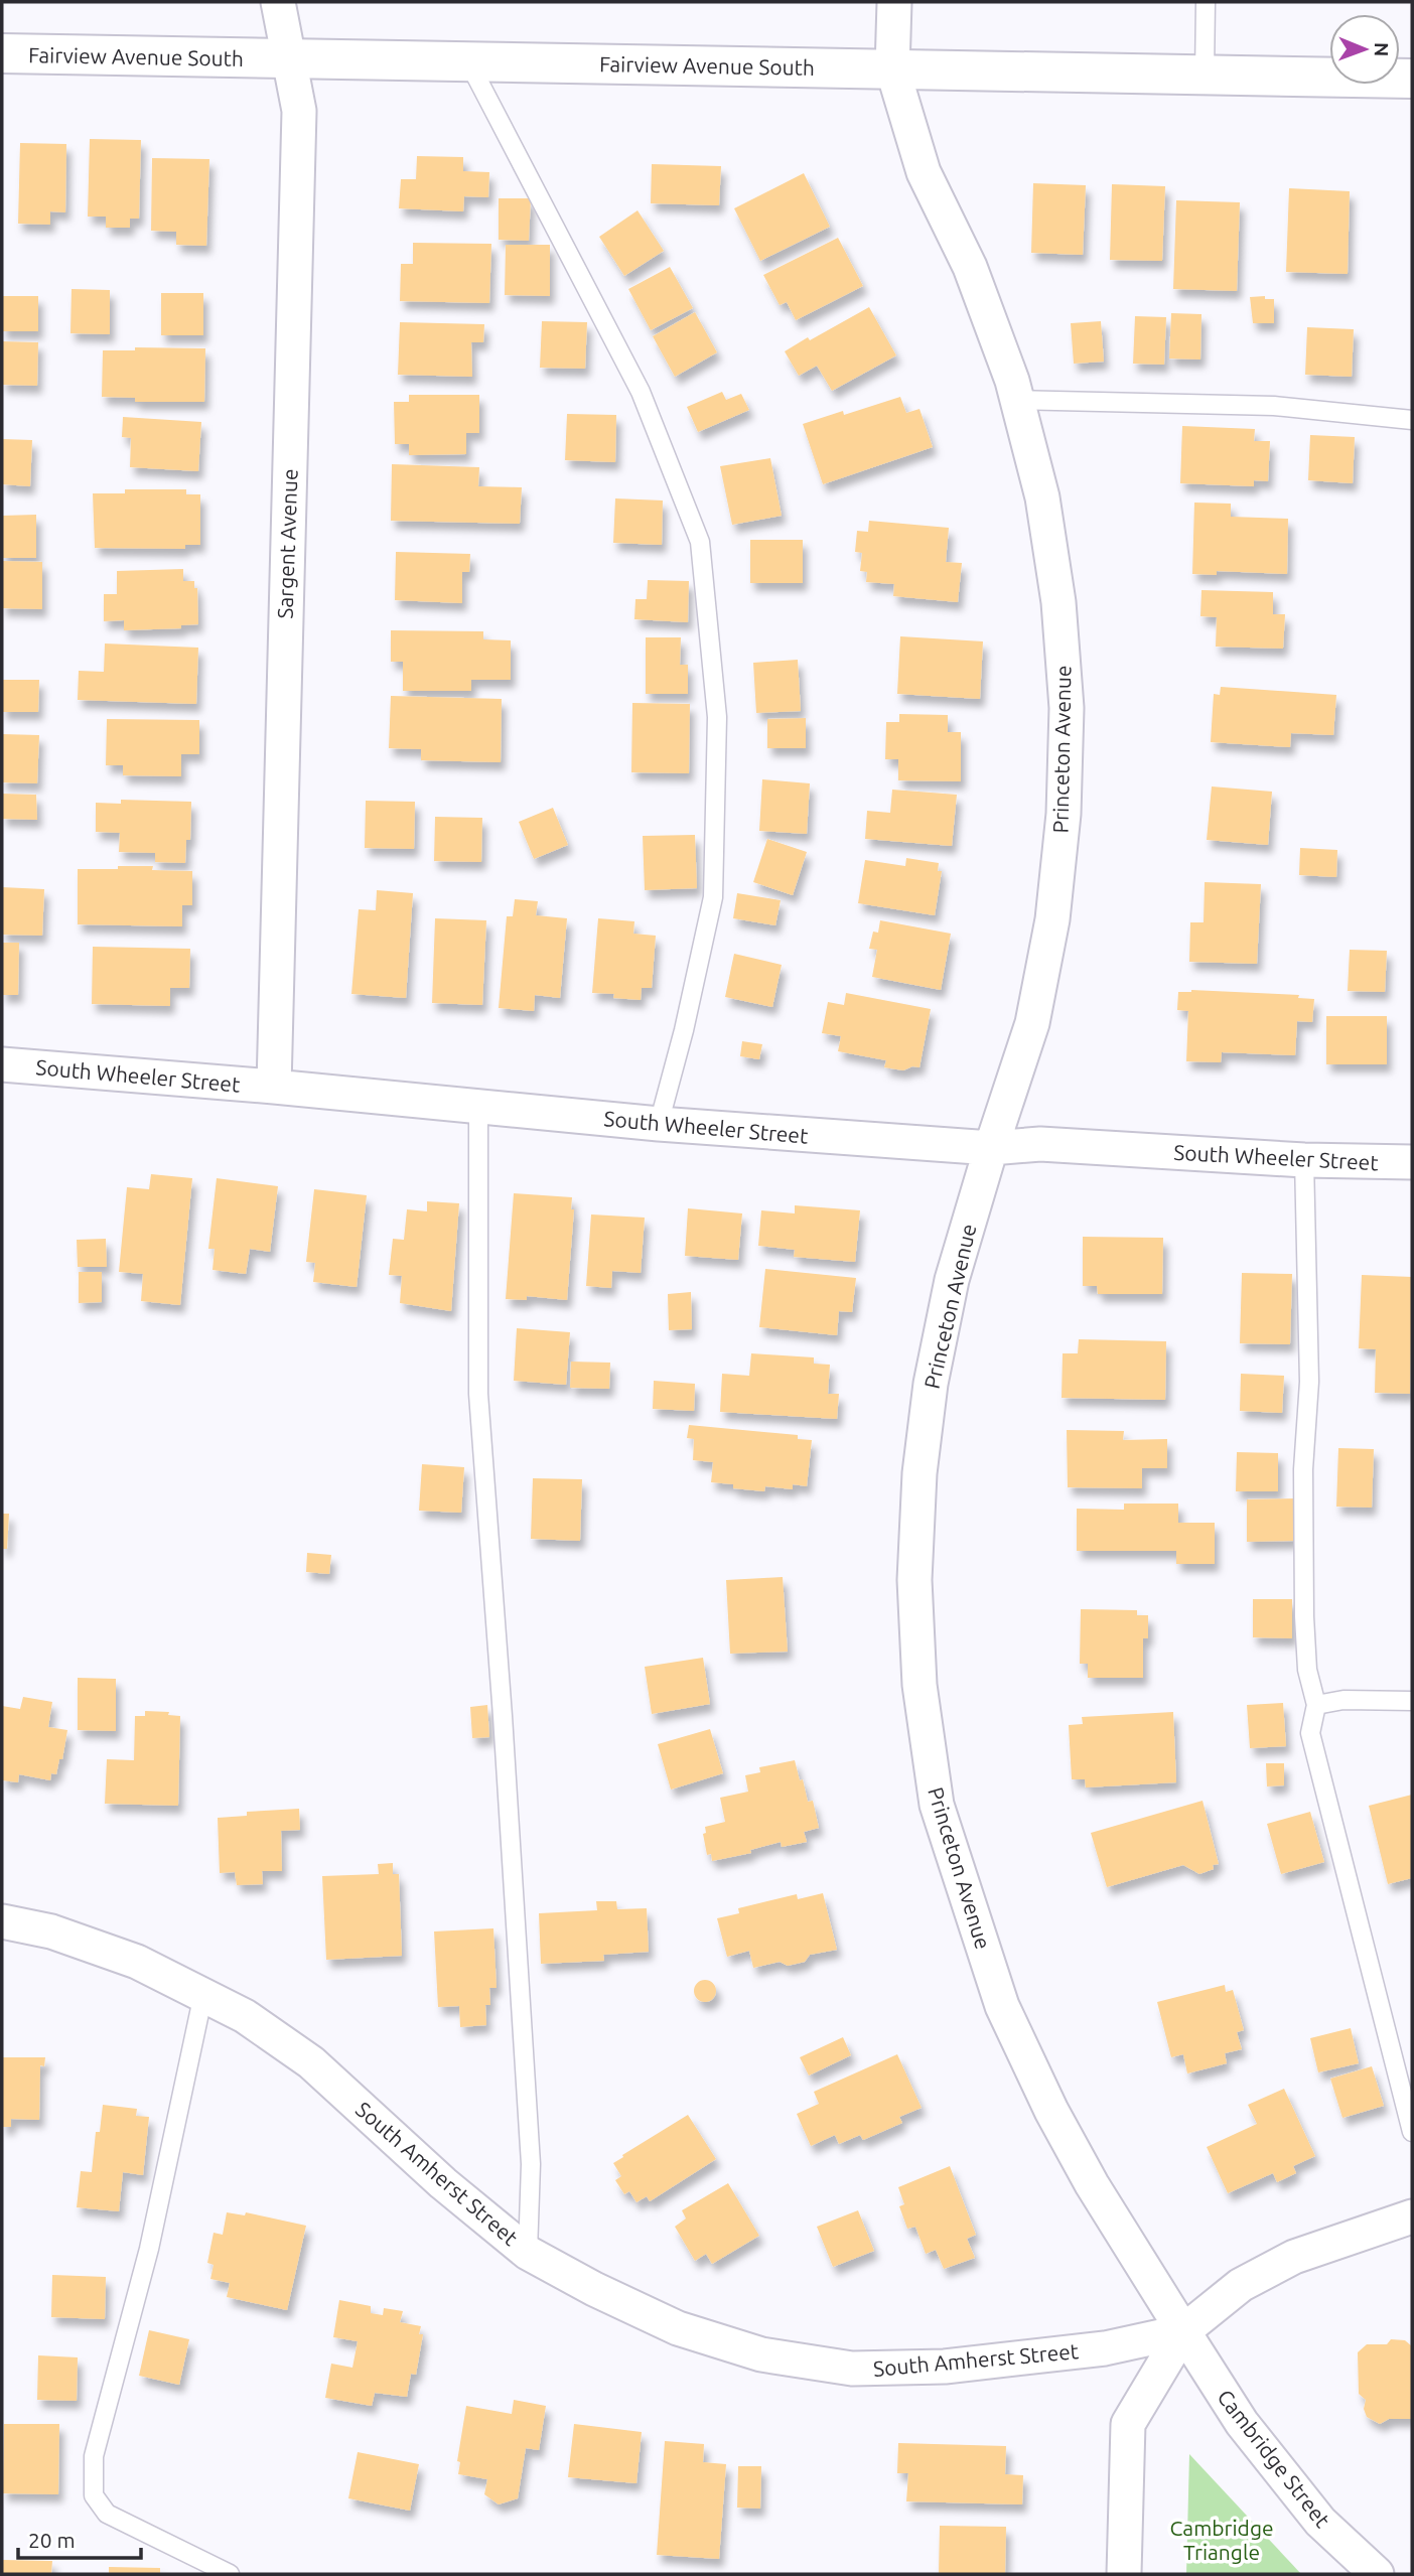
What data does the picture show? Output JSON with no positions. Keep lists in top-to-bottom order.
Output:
{
  "streets": {
    "street": [
      "Fairview Avenue South",
      "Sargent Avenue",
      "Princeton Avenue",
      "South Wheeler Street",
      "South Amherst Street",
      "Cambridge Street"
    ]
  },
  "crossings": [
    ["Fairview Avenue South", "Sargent Avenue"],
    ["Fairview Avenue South", "Princeton Avenue"],
    ["Sargent Avenue", "South Wheeler Street"],
    ["Princeton Avenue", "South Wheeler Street"],
    ["Princeton Avenue", "South Amherst Street"],
    ["Princeton Avenue", "Cambridge Street"],
    ["South Amherst Street", "Cambridge Street"]
  ],
  "parks": ["Cambridge Triangle"],
  "scale_bar": "20 m",
  "north": "right"
}
